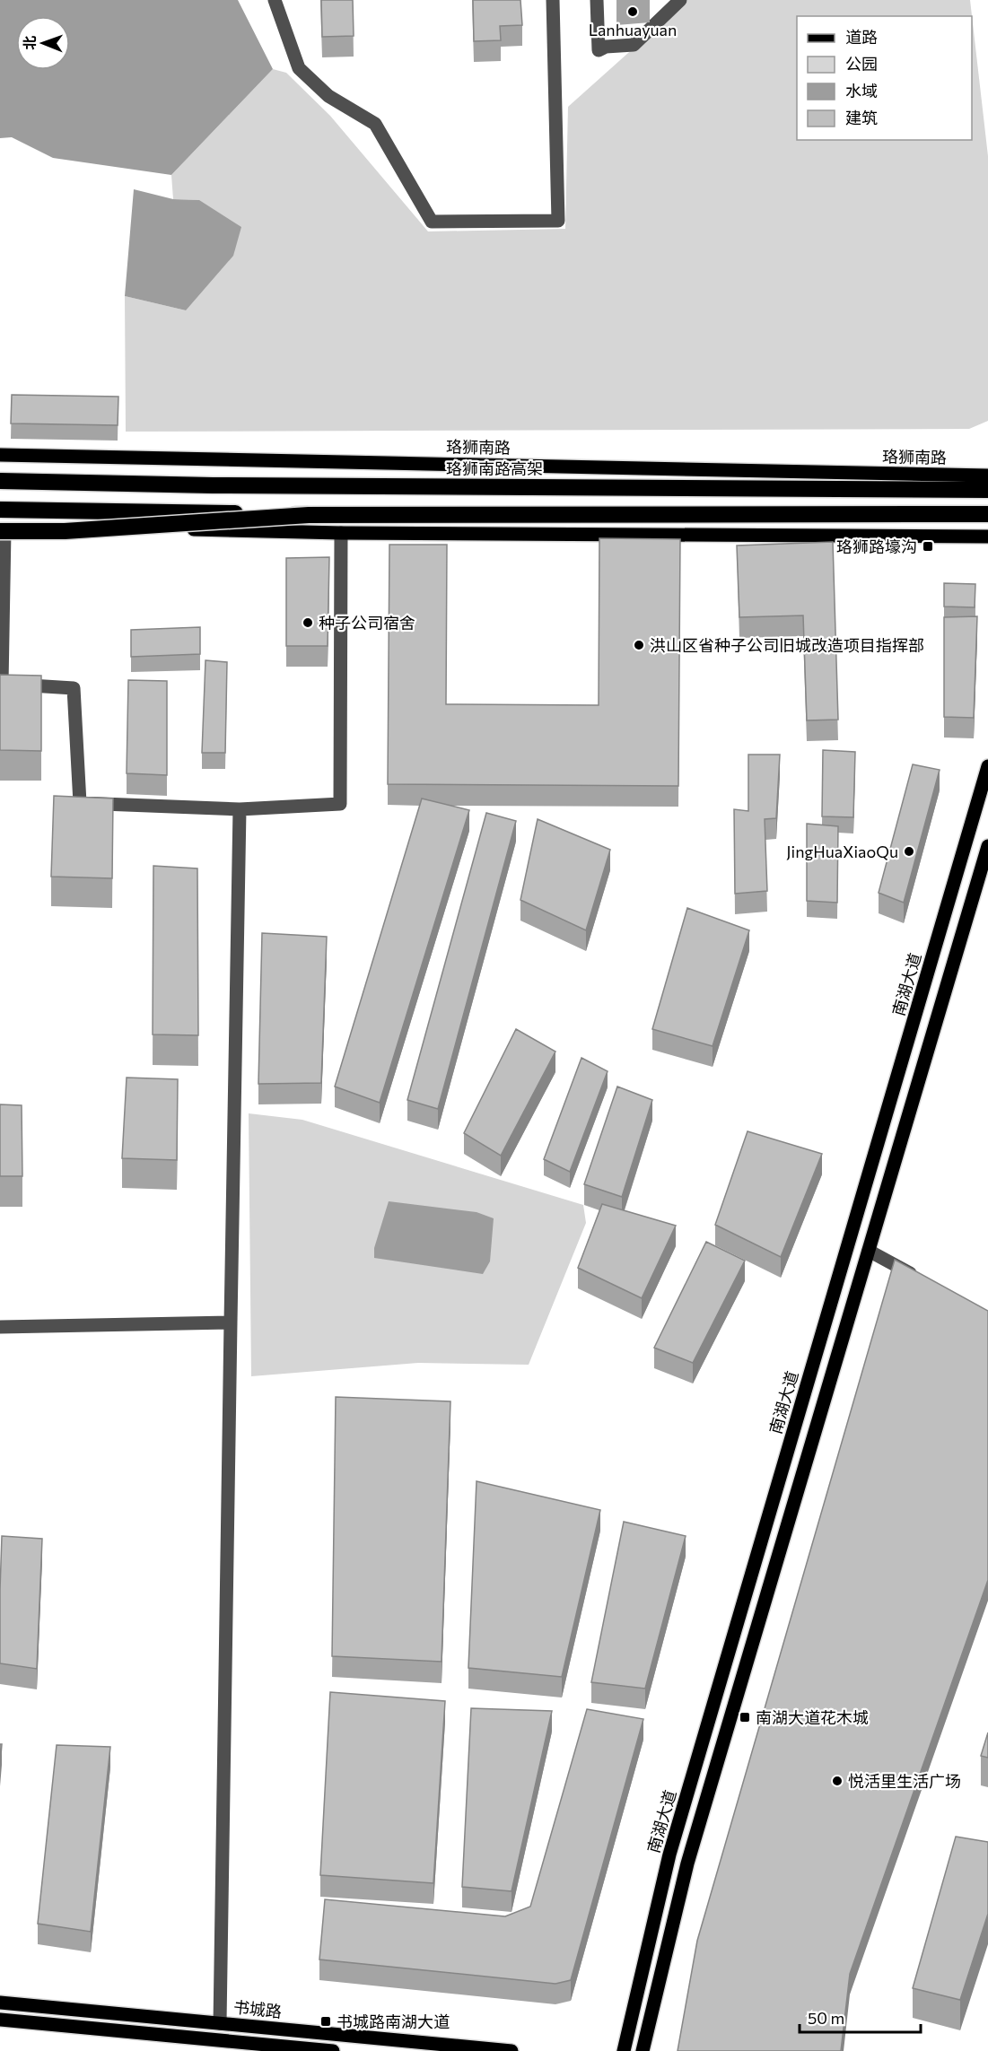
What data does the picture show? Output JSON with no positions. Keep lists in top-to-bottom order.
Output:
{
  "streets": {
    "highway": ["珞狮南路高架"],
    "main road": ["珞狮南路", "南湖大道", "书城路"]
  },
  "places": {
    "other": [
      "Lanhuayuan",
      "种子公司宿舍",
      "洪山区省种子公司旧城改造项目指挥部",
      "JingHuaXiaoQu",
      "悦活里生活广场"
    ],
    "transit": ["珞狮路壕沟", "南湖大道花木城", "书城路南湖大道"]
  },
  "legend": [
    "道路",
    "公园",
    "水域",
    "建筑"
  ],
  "scale_bar": "50 m",
  "north": "left"
}
